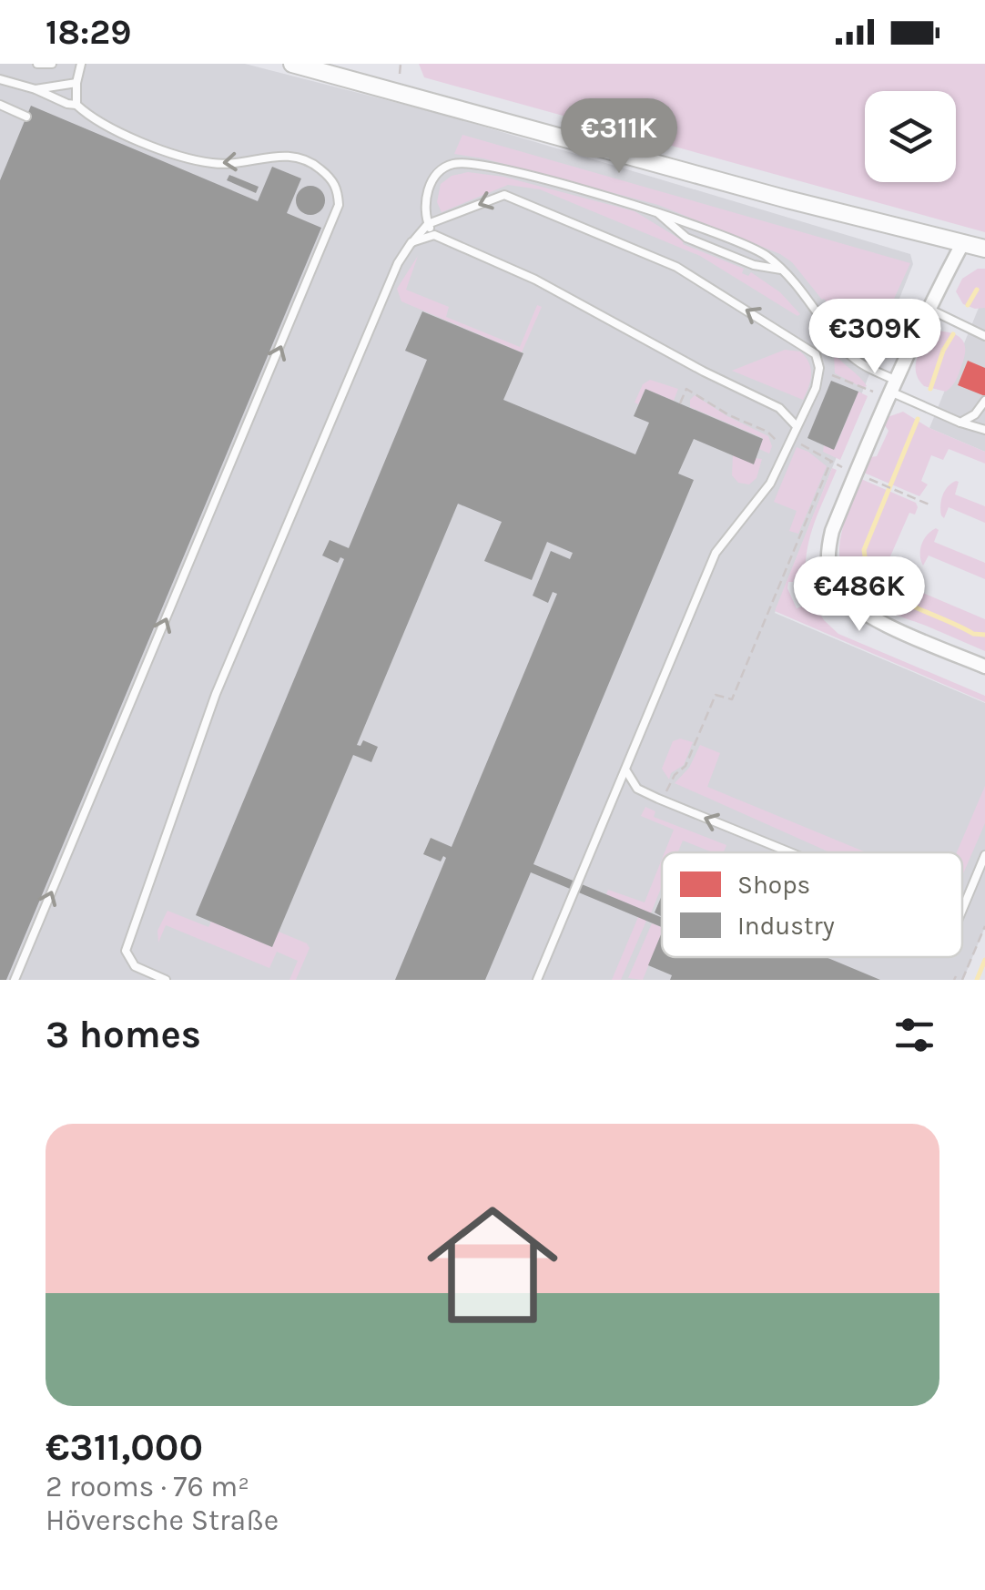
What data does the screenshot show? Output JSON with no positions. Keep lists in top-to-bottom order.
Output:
{
  "legend": ["Shops", "Industry"],
  "page": {
    "status": "18:29",
    "price": ["€311K", "€309K", "€486K"],
    "heading": "3 homes",
    "list": [
      {
        "name": "€311,000",
        "note": "2 rooms · 76 m² · Höversche Straße"
      }
    ]
  }
}
